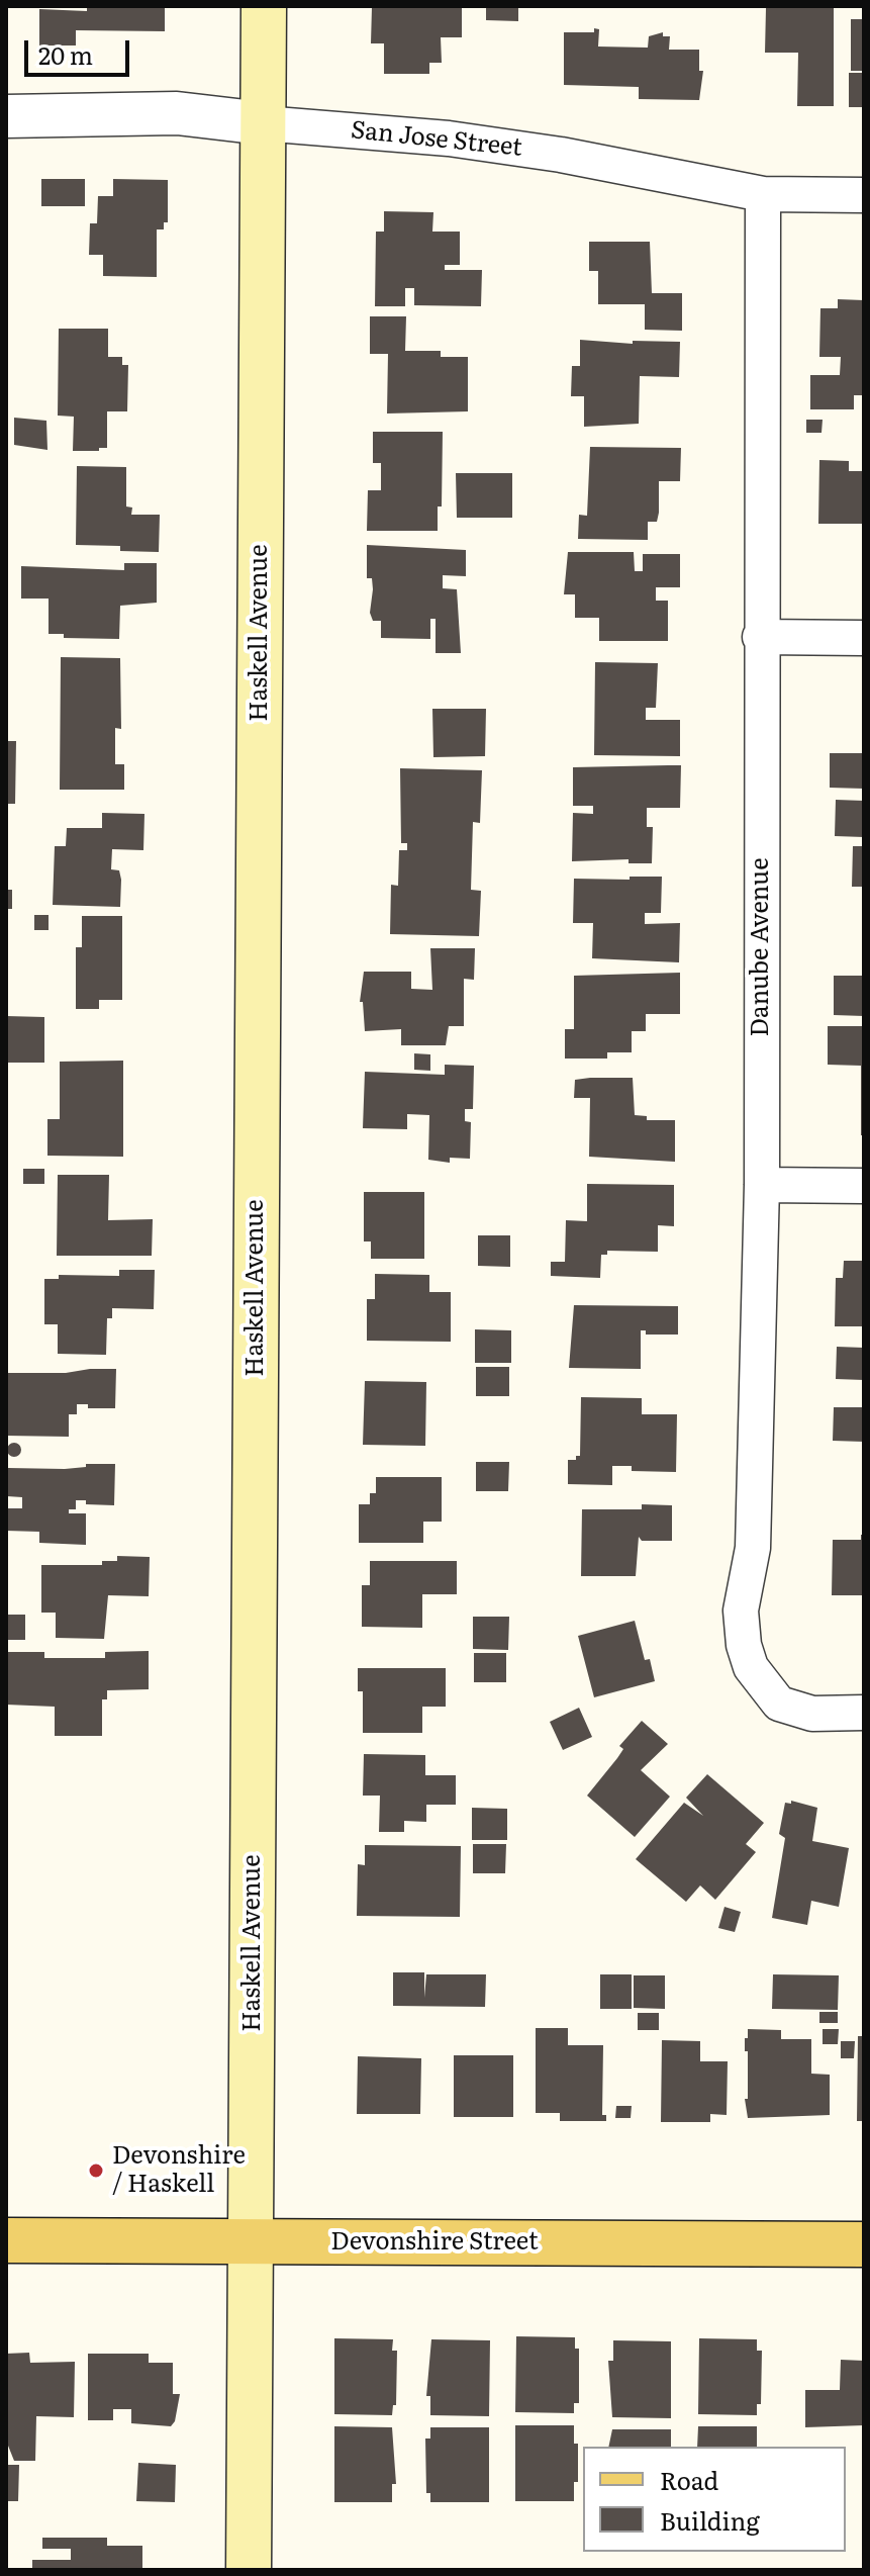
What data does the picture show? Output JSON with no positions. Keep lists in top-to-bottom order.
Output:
{
  "streets": {
    "main road": ["Haskell Avenue", "Devonshire Street"],
    "street": ["San Jose Street", "Danube Avenue"]
  },
  "crossings": [
    ["San Jose Street", "Haskell Avenue"],
    ["San Jose Street", "Danube Avenue"],
    ["Haskell Avenue", "Devonshire Street"]
  ],
  "places": ["Devonshire / Haskell"],
  "legend": ["Road", "Building"],
  "scale_bar": "20 m"
}
